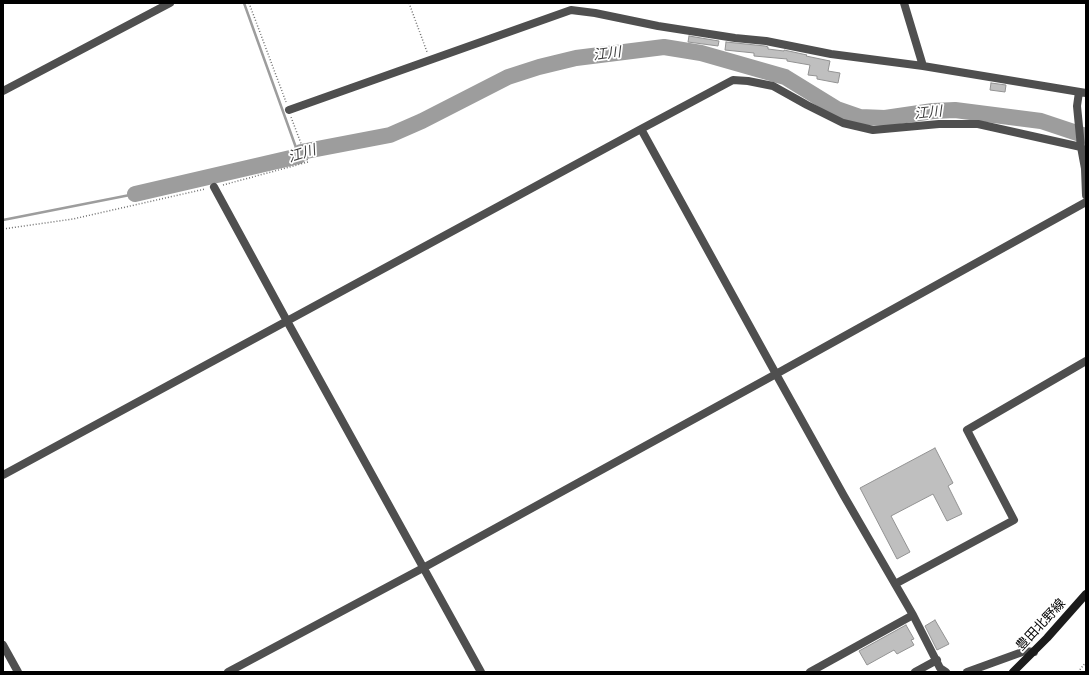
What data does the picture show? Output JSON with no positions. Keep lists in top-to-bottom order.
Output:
{
  "streets": {
    "main road": ["豊田北野線"]
  },
  "water": ["江川"]
}
